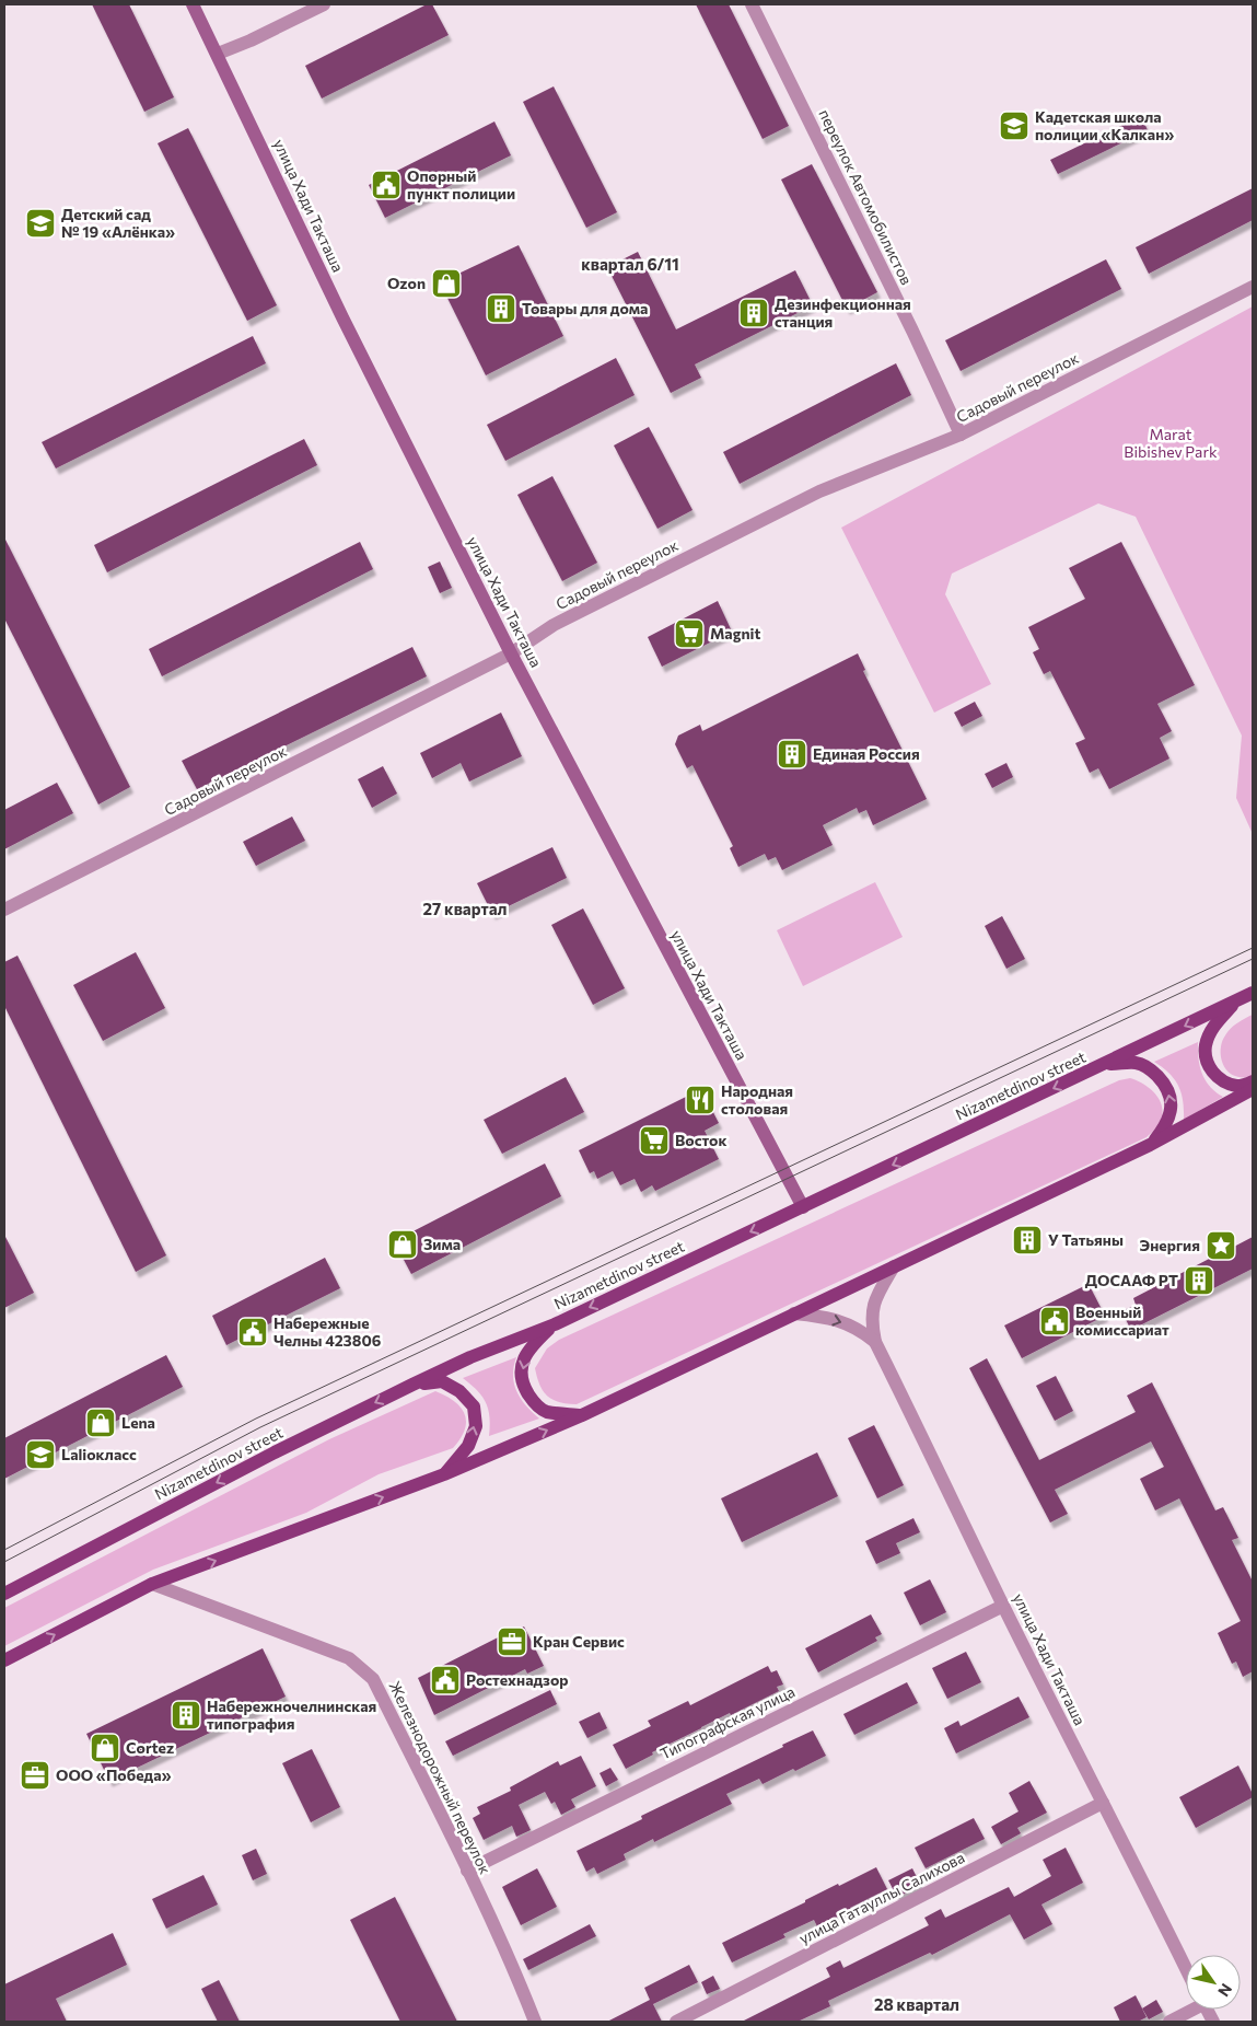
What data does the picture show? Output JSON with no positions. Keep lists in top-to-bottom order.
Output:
{
  "streets": {
    "main road": ["улица Хади Такташа", "Nizametdinov street"],
    "street": [
      "переулок Автомобилистов",
      "Садовый переулок",
      "Типографская улица",
      "Железнодорожный переулок",
      "улица Гатауллы Салихова"
    ]
  },
  "crossings": [
    ["переулок Автомобилистов", "Садовый переулок"],
    ["улица Хади Такташа", "Садовый переулок"],
    ["улица Хади Такташа", "Nizametdinov street"],
    ["улица Хади Такташа", "Типографская улица"],
    ["улица Хади Такташа", "улица Гатауллы Салихова"],
    ["Типографская улица", "Железнодорожный переулок"]
  ],
  "districts": ["квартал 6/11", "27 квартал", "28 квартал"],
  "parks": ["Marat Bibishev Park"],
  "places": {
    "school or university": ["Кадетская школа полиции «Калкан»", "Детский сад № 19 «Алёнка»", "Lalioкласс"],
    "public building": [
      "Опорный пункт полиции",
      "Военный комиссариат",
      "Набережные Челны 423806",
      "Ростехнадзор"
    ],
    "shop": [
      "Ozon",
      "Зима",
      "Lena",
      "Cortez"
    ],
    "building": [
      "Товары для дома",
      "Дезинфекционная станция",
      "Единая Россия",
      "У Татьяны",
      "ДОСААФ РТ",
      "Набережночелнинская типография"
    ],
    "supermarket": ["Magnit", "Восток"],
    "restaurant": ["Народная столовая"],
    "place": ["Энергия"],
    "office": ["Кран Сервис", "ООО «Победа»"]
  },
  "north": "bottom right"
}
